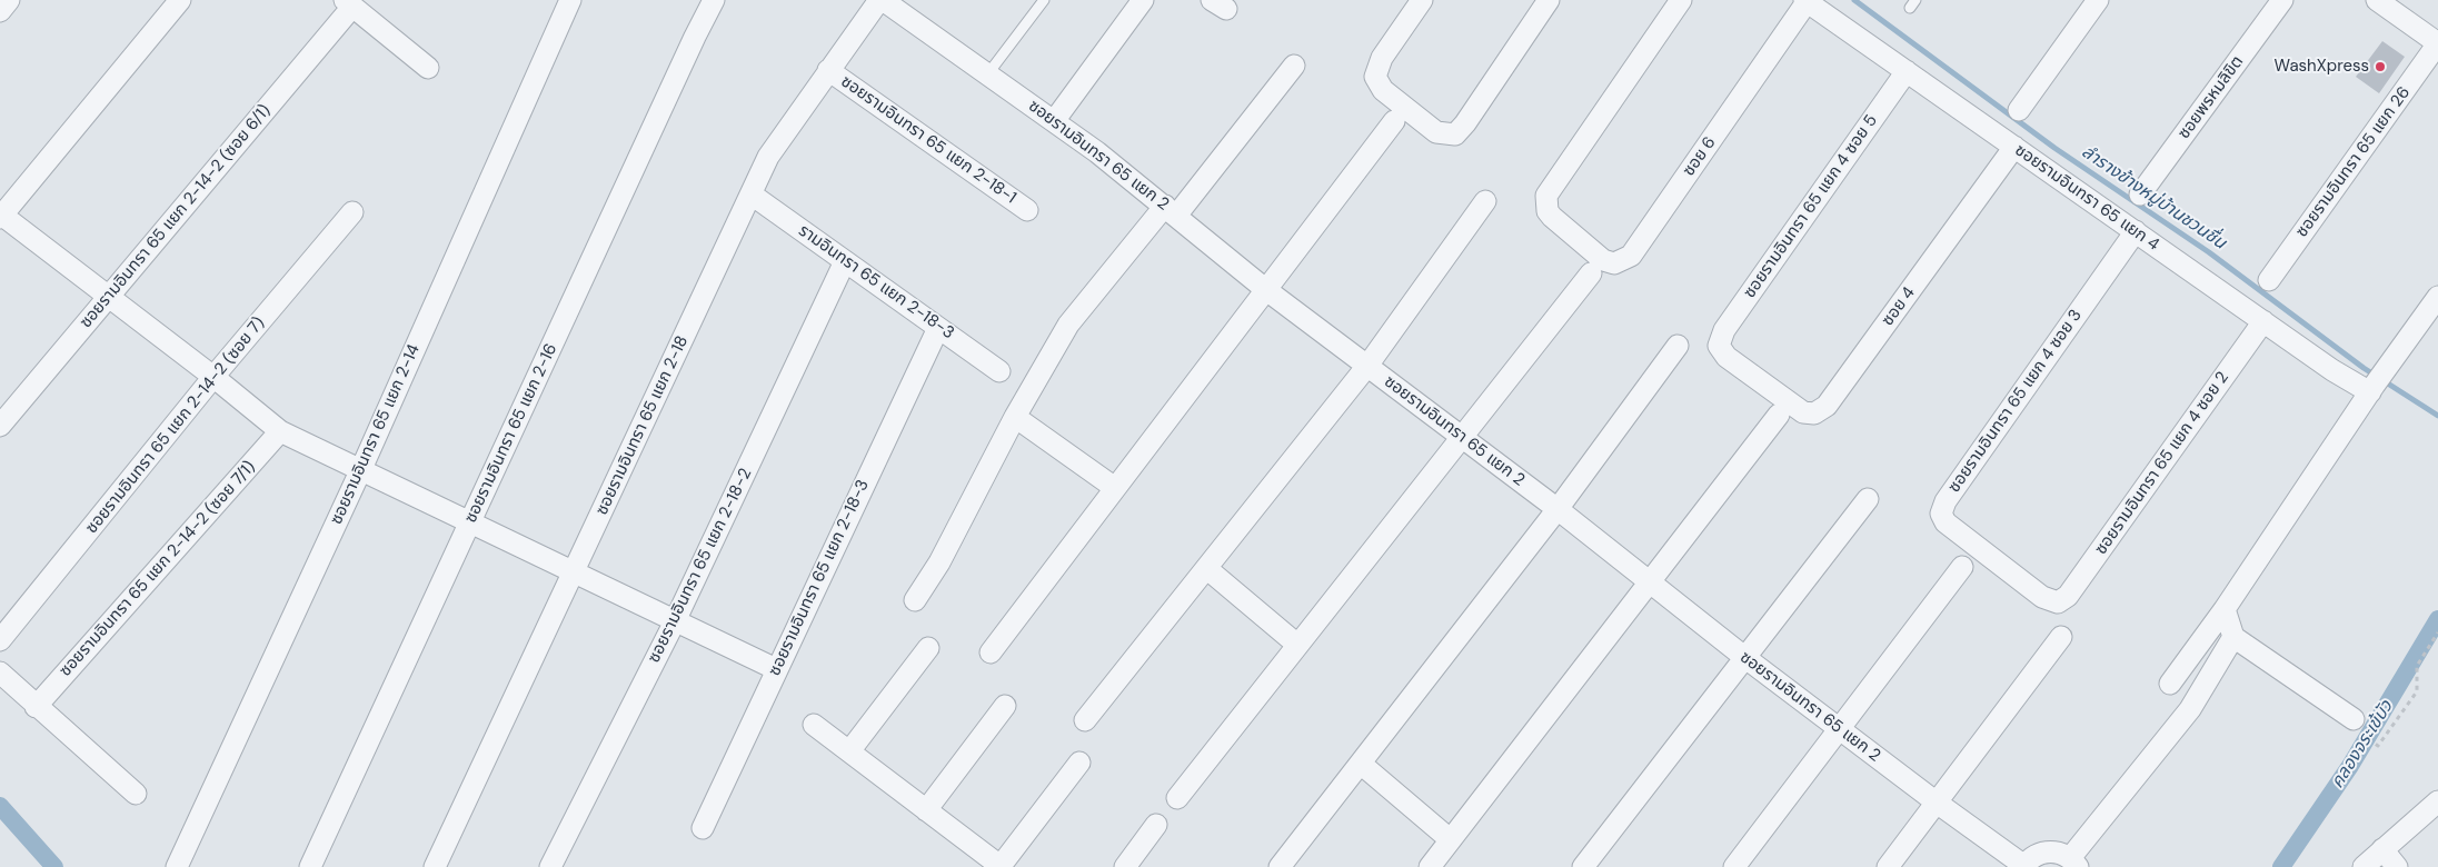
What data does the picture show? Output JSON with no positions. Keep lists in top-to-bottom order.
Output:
{
  "streets": {
    "street": [
      "ซอยพรหมลิขิต",
      "ซอยรามอินทรา 65 แยก 2-18-1",
      "ซอยรามอินทรา 65 แยก 2",
      "ซอย 6",
      "ซอยรามอินทรา 65 แยก 26",
      "ซอยรามอินทรา 65 แยก 4",
      "ซอยรามอินทรา 65 แยก 4 ซอย 5",
      "ซอยรามอินทรา 65 แยก 2-14-2 (ซอย 6/1)",
      "รามอินทรา 65 แยก 2-18-3",
      "ซอย 4",
      "ซอยรามอินทรา 65 แยก 4 ซอย 3",
      "ซอยรามอินทรา 65 แยก 2-14-2 (ซอย 7)",
      "ซอยรามอินทรา 65 แยก 2-18",
      "ซอยรามอินทรา 65 แยก 2-16",
      "ซอยรามอินทรา 65 แยก 2-14",
      "ซอยรามอินทรา 65 แยก 4 ซอย 2",
      "ซอยรามอินทรา 65 แยก 2-18-2",
      "ซอยรามอินทรา 65 แยก 2-14-2 (ซอย 7/1)",
      "ซอยรามอินทรา 65 แยก 2-18-3"
    ]
  },
  "crossings": [
    ["ซอยรามอินทรา 65 แยก 2-18-1", "ซอยรามอินทรา 65 แยก 2-18"],
    ["ซอย 6", "ซอยรามอินทรา 65 แยก 4"],
    ["ซอยรามอินทรา 65 แยก 4", "ซอยรามอินทรา 65 แยก 4 ซอย 5"],
    ["ซอยรามอินทรา 65 แยก 4", "ซอย 4"],
    ["ซอยรามอินทรา 65 แยก 4", "ซอยรามอินทรา 65 แยก 4 ซอย 3"],
    ["ซอยรามอินทรา 65 แยก 4", "ซอยรามอินทรา 65 แยก 4 ซอย 2"],
    ["ซอยรามอินทรา 65 แยก 4 ซอย 5", "ซอย 4"],
    ["รามอินทรา 65 แยก 2-18-3", "ซอยรามอินทรา 65 แยก 2-18"],
    ["รามอินทรา 65 แยก 2-18-3", "ซอยรามอินทรา 65 แยก 2-18-2"],
    ["รามอินทรา 65 แยก 2-18-3", "ซอยรามอินทรา 65 แยก 2-18-3"],
    ["ซอยรามอินทรา 65 แยก 4 ซอย 3", "ซอยรามอินทรา 65 แยก 4 ซอย 2"]
  ],
  "water": ["ลำรางข้างหมู่บ้านชวนชื่น", "คลองจระเข้บัว"],
  "places": ["WashXpress"]
}
